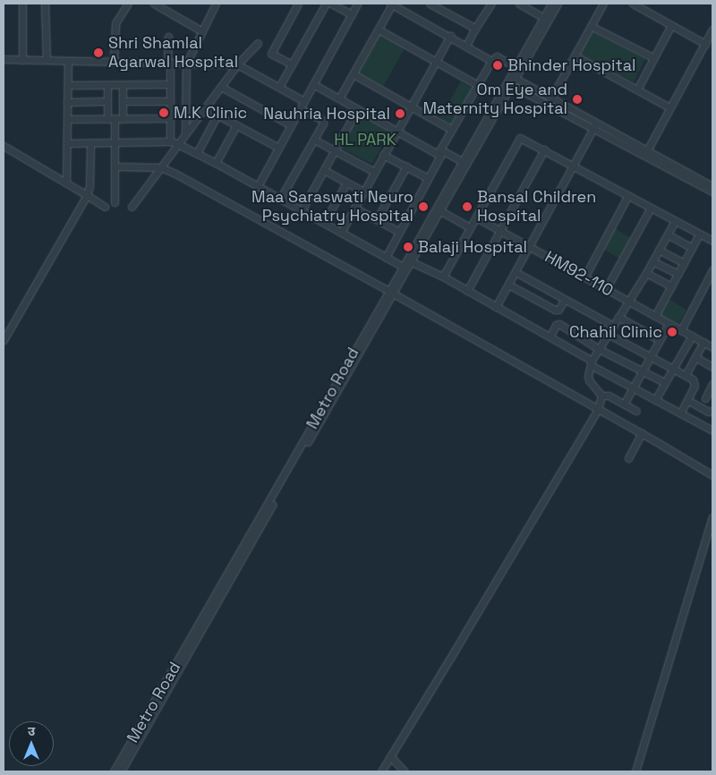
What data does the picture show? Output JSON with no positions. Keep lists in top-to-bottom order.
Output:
{
  "streets": {
    "street": ["HM92-110", "Metro Road"]
  },
  "parks": ["HL PARK"],
  "places": [
    "Shri Shamlal Agarwal Hospital",
    "Bhinder Hospital",
    "Om Eye and Maternity Hospital",
    "M.K Clinic",
    "Nauhria Hospital",
    "Maa Saraswati Neuro Psychiatry Hospital",
    "Bansal Children Hospital",
    "Balaji Hospital",
    "Chahil Clinic"
  ],
  "north": "top"
}
